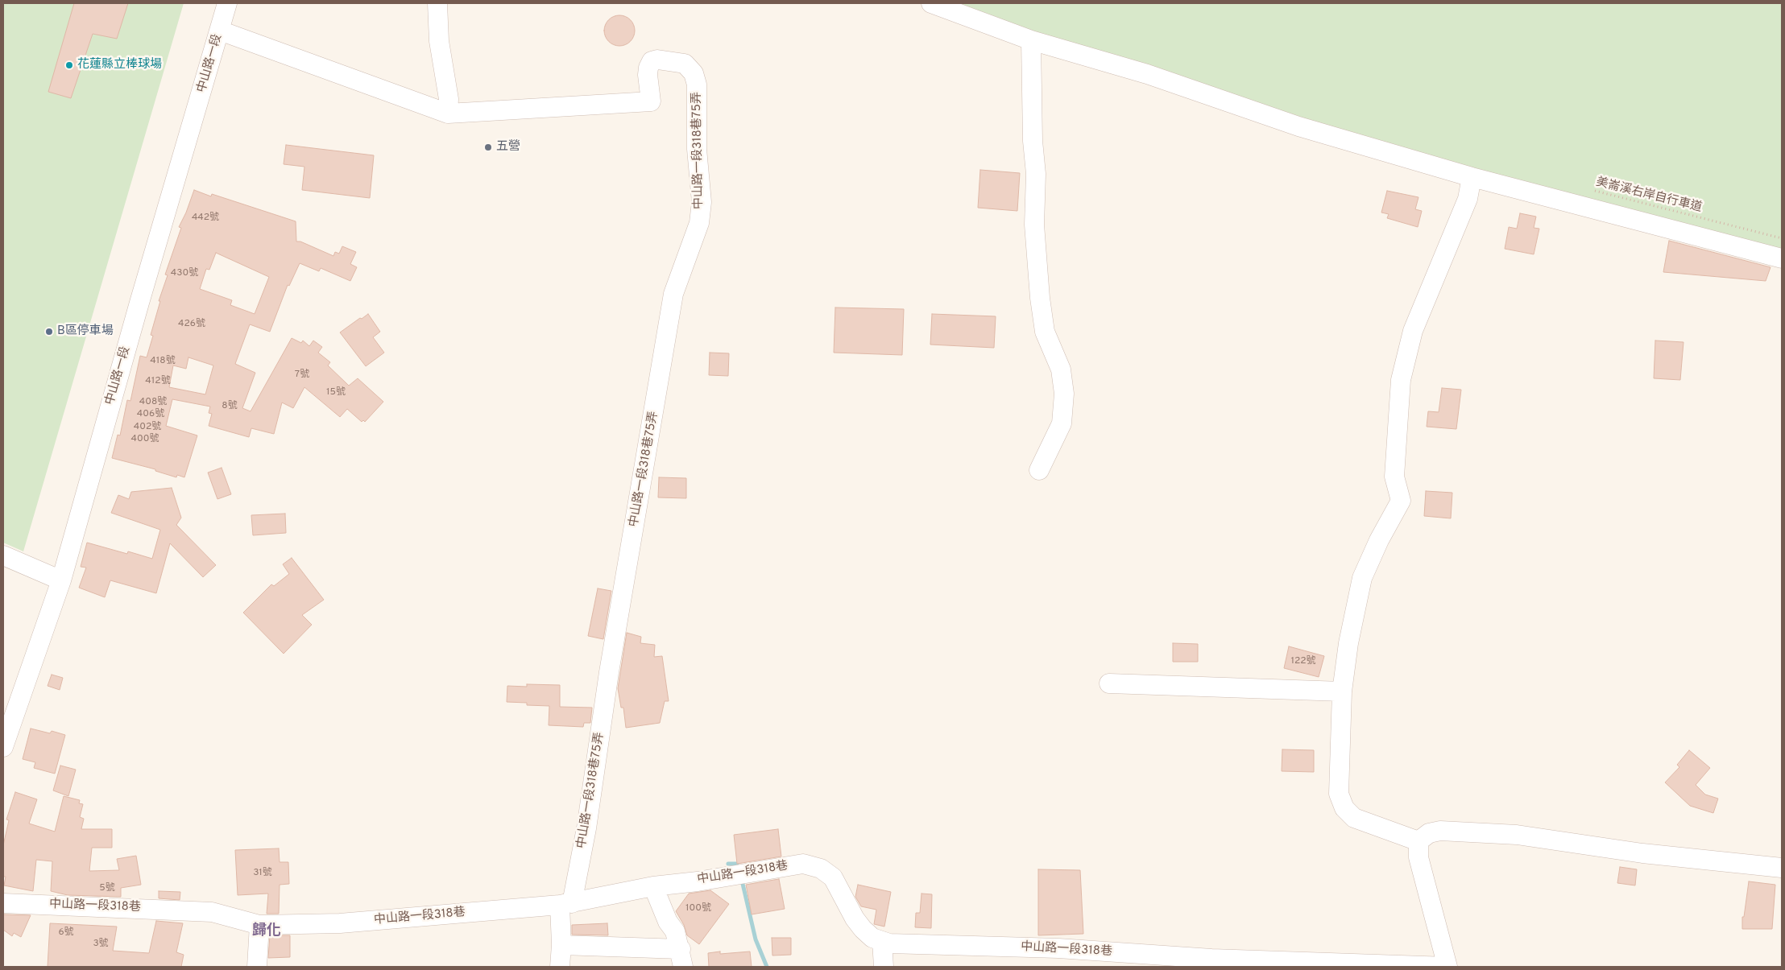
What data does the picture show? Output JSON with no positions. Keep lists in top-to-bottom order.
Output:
{
  "streets": {
    "street": ["中山路一段", "中山路一段318巷75弄", "中山路一段318巷"],
    "path": ["美崙溪右岸自行車道"]
  },
  "crossings": [
    ["中山路一段318巷75弄", "中山路一段318巷"]
  ],
  "districts": ["歸化"],
  "places": ["花蓮縣立棒球場", "五營", "B區停車場"],
  "house_numbers": [
    "442號",
    "430號",
    "426號",
    "418號",
    "7號",
    "412號",
    "15號",
    "408號",
    "8號",
    "406號",
    "402號",
    "400號",
    "122號",
    "31號",
    "5號",
    "100號",
    "6號",
    "3號"
  ]
}
